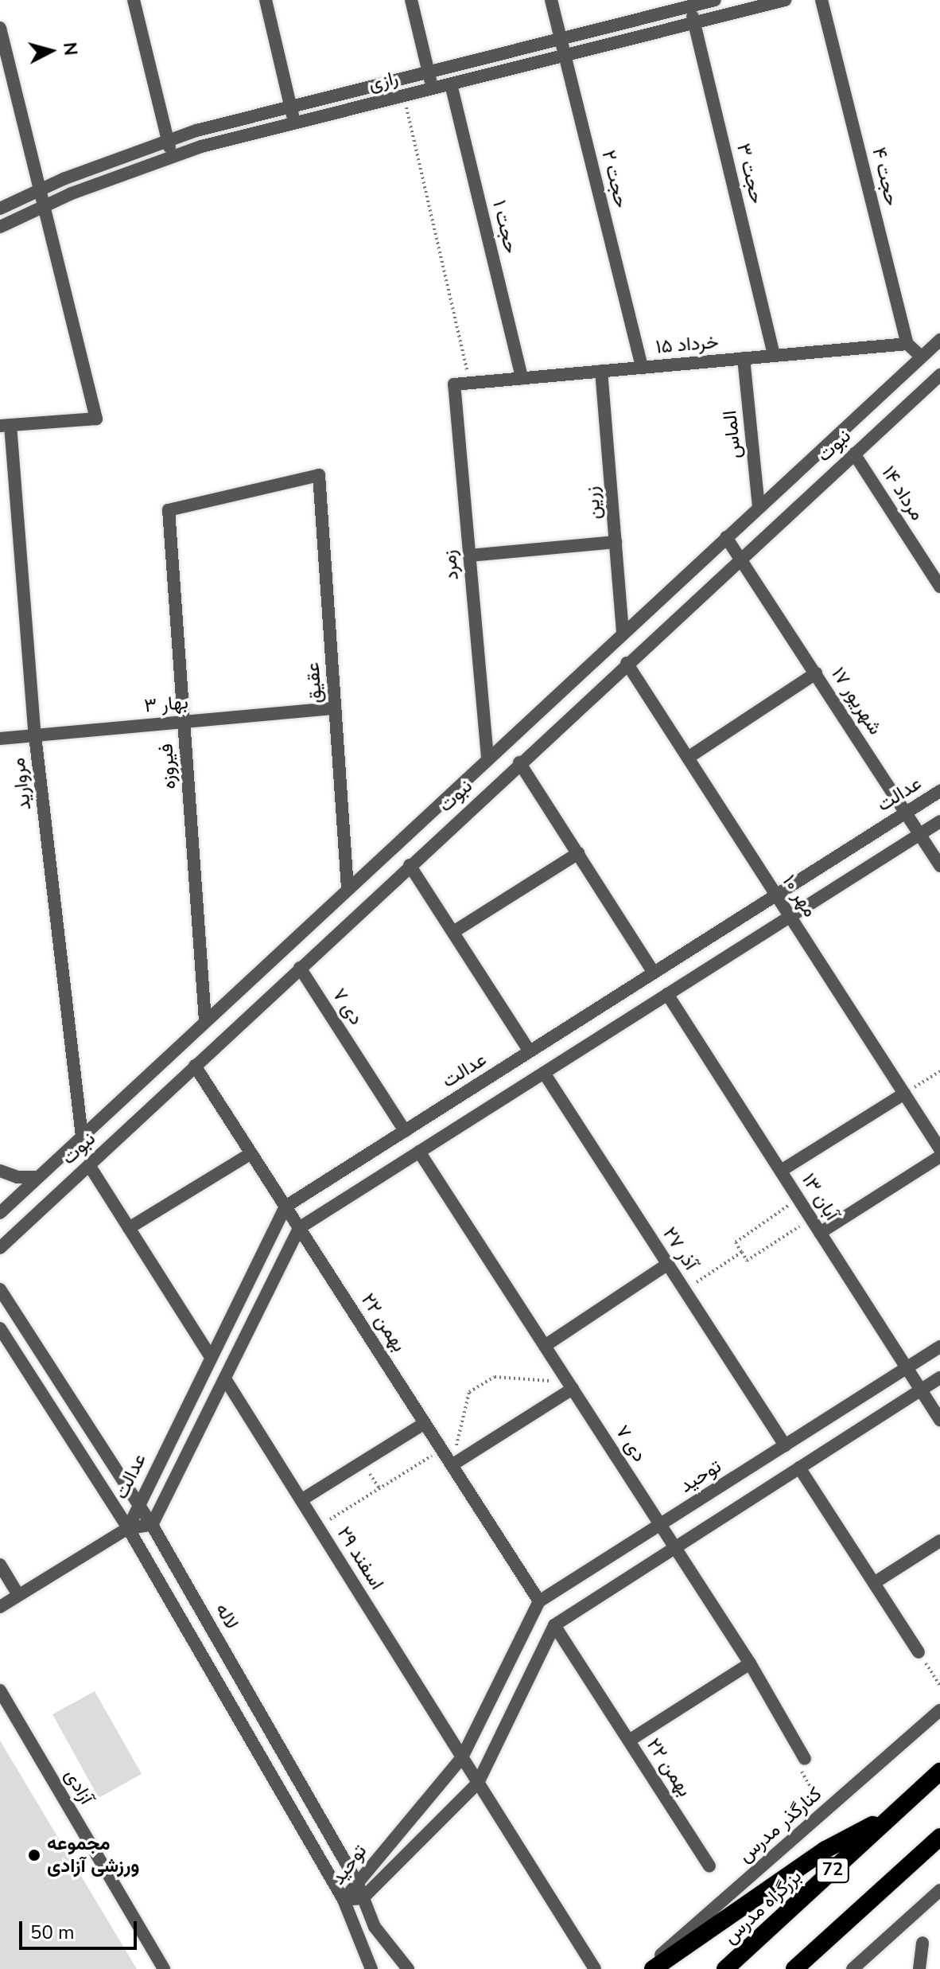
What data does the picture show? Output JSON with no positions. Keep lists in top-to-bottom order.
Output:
{
  "streets": {
    "highway": ["72", "بزرگراه مدرس"],
    "street": [
      "رازی",
      "حجت ۳",
      "حجت ۴",
      "حجت ۲",
      "حجت ۱",
      "۱۵ خرداد",
      "الماس",
      "نبوت",
      "۱۴ مرداد",
      "زرین",
      "زمرد",
      "عقیق",
      "۱۷ شهریور",
      "بهار ۳",
      "فیروزه",
      "مروارید",
      "عدالت",
      "۱۰ مهر",
      "۷ دی",
      "۱۳ آبان",
      "۲۷ آذر",
      "۲۲ بهمن",
      "توحید",
      "۲۹ اسفند",
      "لاله",
      "آزادی",
      "کنارگذر مدرس"
    ]
  },
  "crossings": [
    ["رازی", "حجت ۳"],
    ["رازی", "حجت ۲"],
    ["رازی", "حجت ۱"],
    ["حجت ۳", "۱۵ خرداد"],
    ["حجت ۴", "۱۵ خرداد"],
    ["حجت ۲", "۱۵ خرداد"],
    ["حجت ۱", "۱۵ خرداد"],
    ["۱۵ خرداد", "الماس"],
    ["۱۵ خرداد", "زرین"],
    ["۱۵ خرداد", "زمرد"],
    ["الماس", "نبوت"],
    ["نبوت", "۱۴ مرداد"],
    ["نبوت", "زرین"],
    ["نبوت", "زمرد"],
    ["نبوت", "عقیق"],
    ["نبوت", "۱۷ شهریور"],
    ["نبوت", "فیروزه"],
    ["نبوت", "مروارید"],
    ["نبوت", "۱۰ مهر"],
    ["نبوت", "۷ دی"],
    ["نبوت", "۲۲ بهمن"],
    ["عقیق", "بهار ۳"],
    ["عقیق", "فیروزه"],
    ["۱۷ شهریور", "عدالت"],
    ["بهار ۳", "فیروزه"],
    ["بهار ۳", "مروارید"],
    ["عدالت", "۱۰ مهر"],
    ["عدالت", "۷ دی"],
    ["عدالت", "۲۲ بهمن"],
    ["عدالت", "لاله"],
    ["۷ دی", "توحید"],
    ["۱۳ آبان", "توحید"],
    ["۲۷ آذر", "توحید"],
    ["۲۲ بهمن", "توحید"],
    ["توحید", "۲۹ اسفند"],
    ["توحید", "لاله"]
  ],
  "places": ["مجموعه ورزشی آزادی"],
  "scale_bar": "50 m",
  "north": "right"
}
